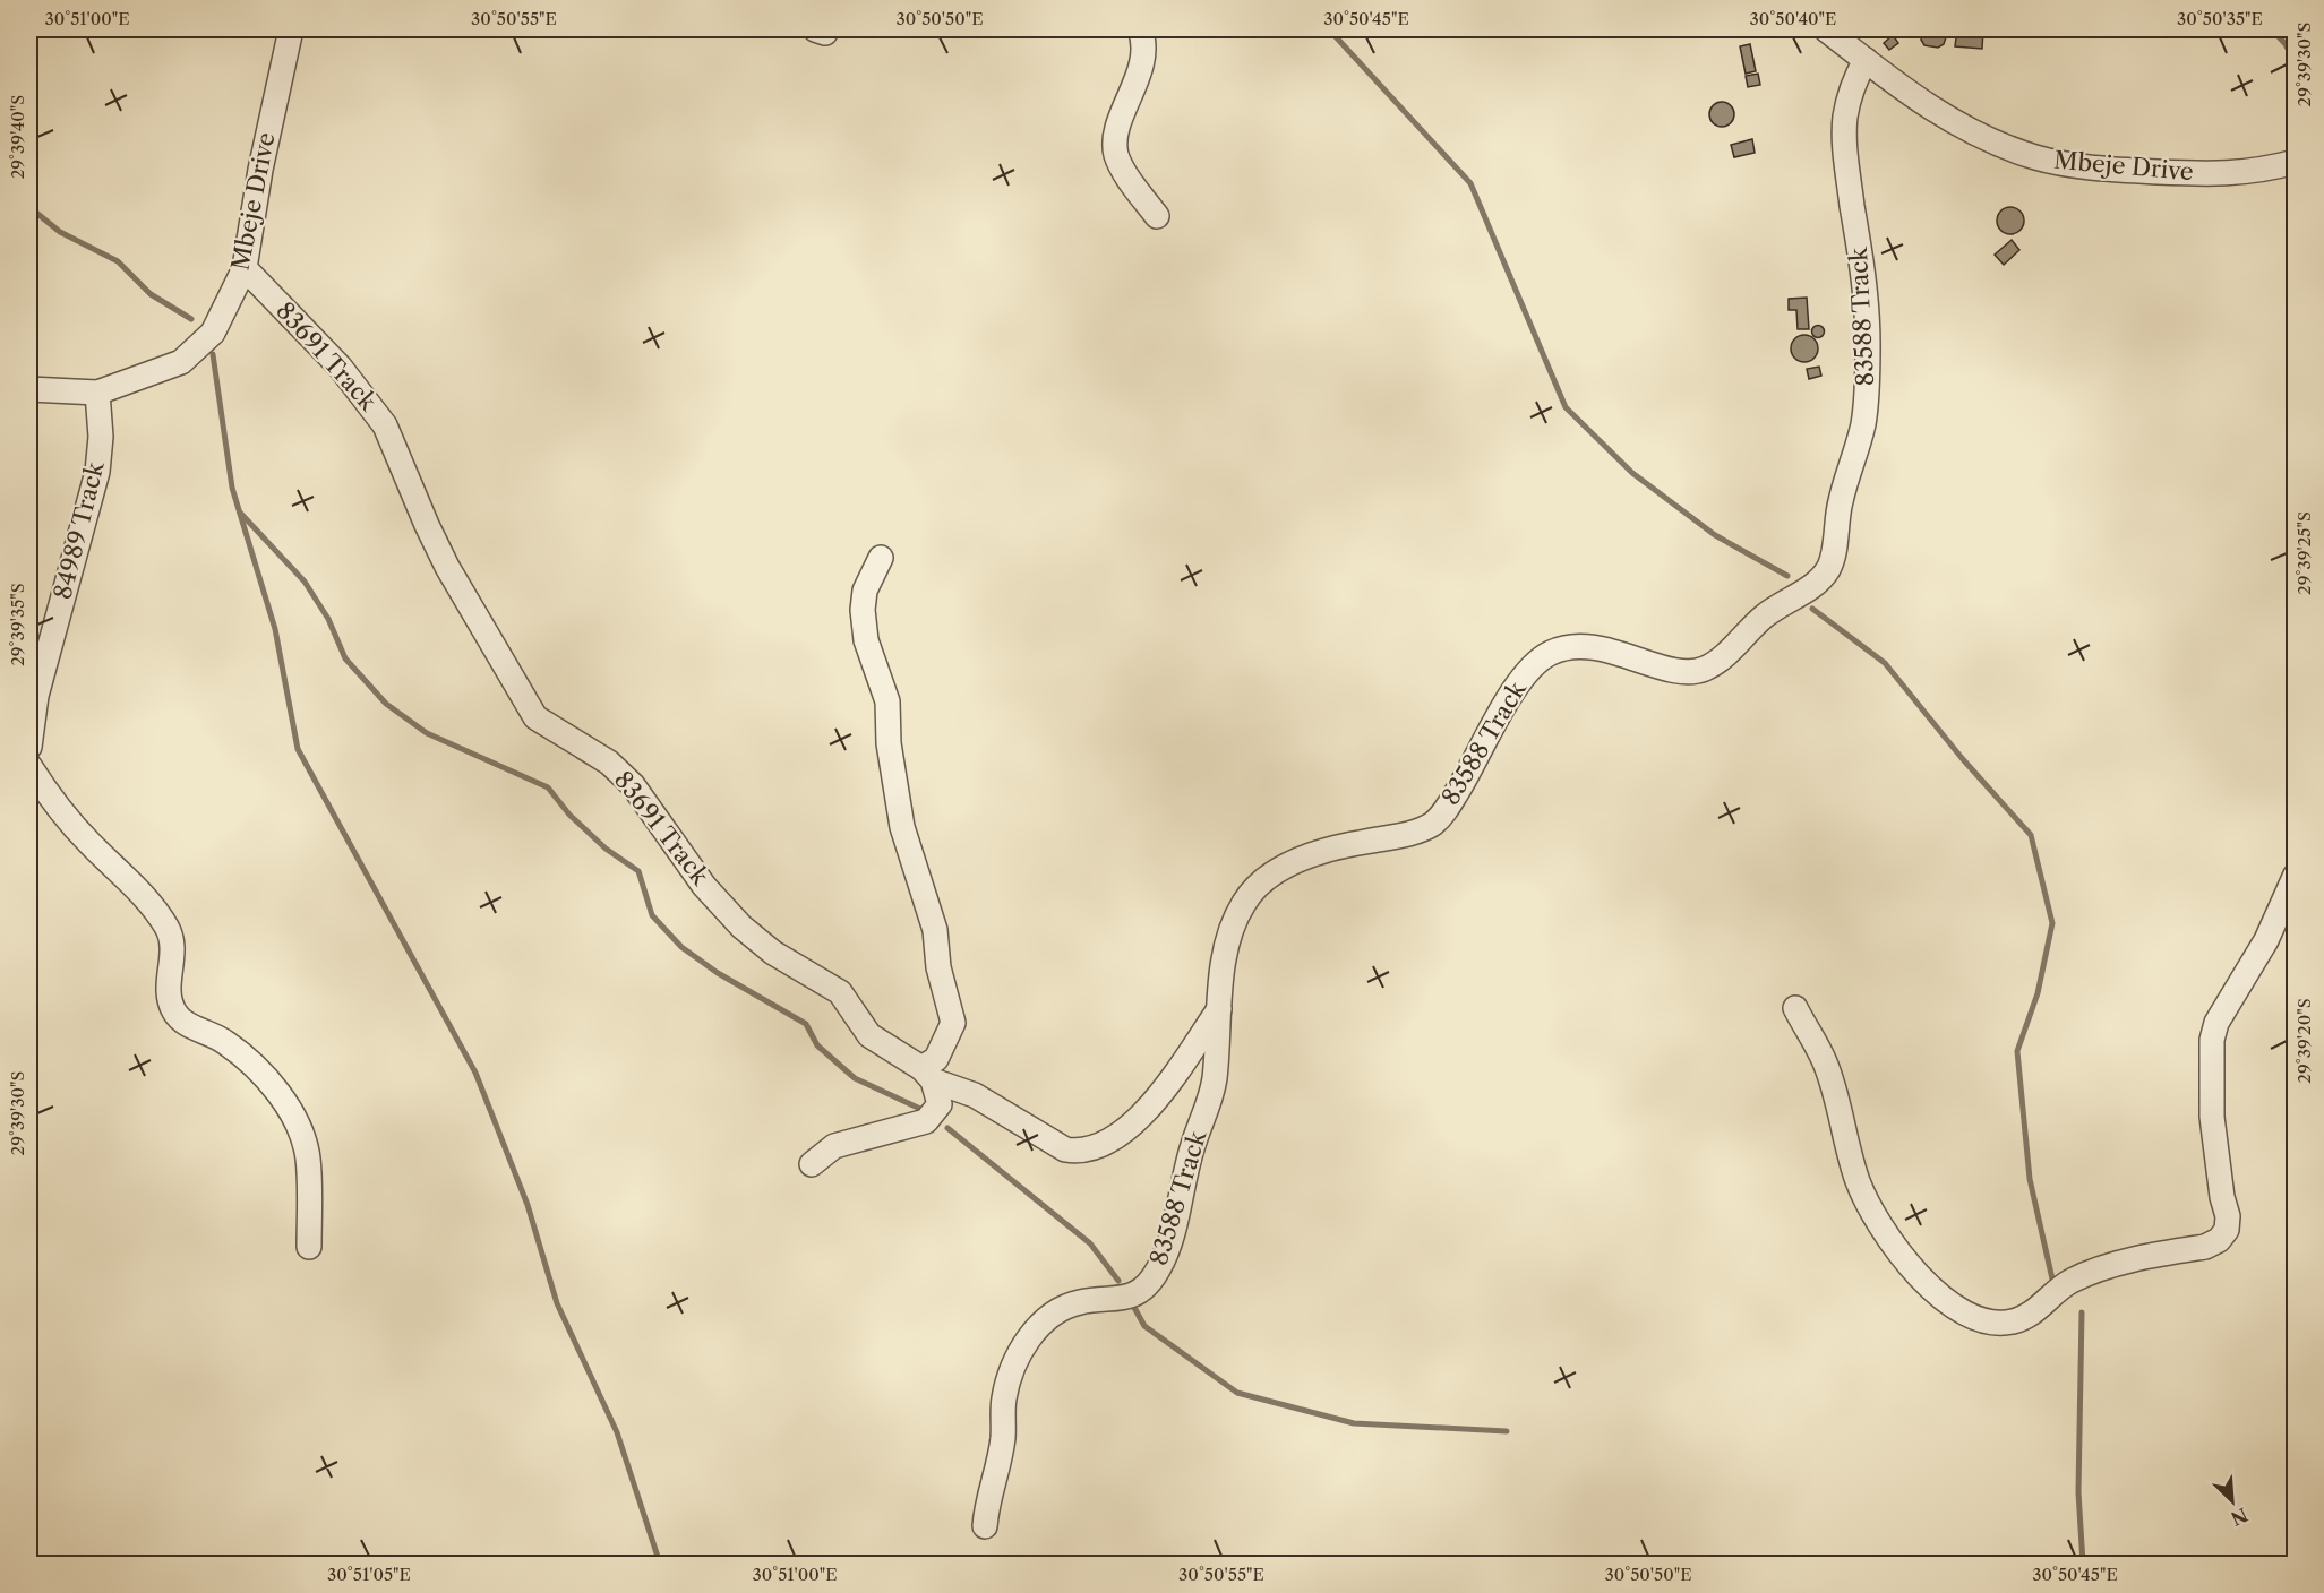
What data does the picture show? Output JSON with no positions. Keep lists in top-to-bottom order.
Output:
{
  "streets": {
    "street": [
      "Mbeje Drive",
      "83588 Track",
      "83691 Track",
      "84989 Track"
    ]
  },
  "crossings": [
    ["Mbeje Drive", "83588 Track"],
    ["Mbeje Drive", "83691 Track"],
    ["Mbeje Drive", "84989 Track"],
    ["83588 Track", "83691 Track"]
  ],
  "north": "bottom right",
  "coordinates": [
    "30°51'00\"E",
    "30°50'55\"E",
    "30°50'50\"E",
    "30°50'45\"E",
    "30°50'40\"E",
    "30°50'35\"E",
    "29°39'30\"S",
    "29°39'40\"S",
    "29°39'25\"S",
    "29°39'35\"S",
    "29°39'20\"S",
    "30°51'05\"E"
  ]
}
